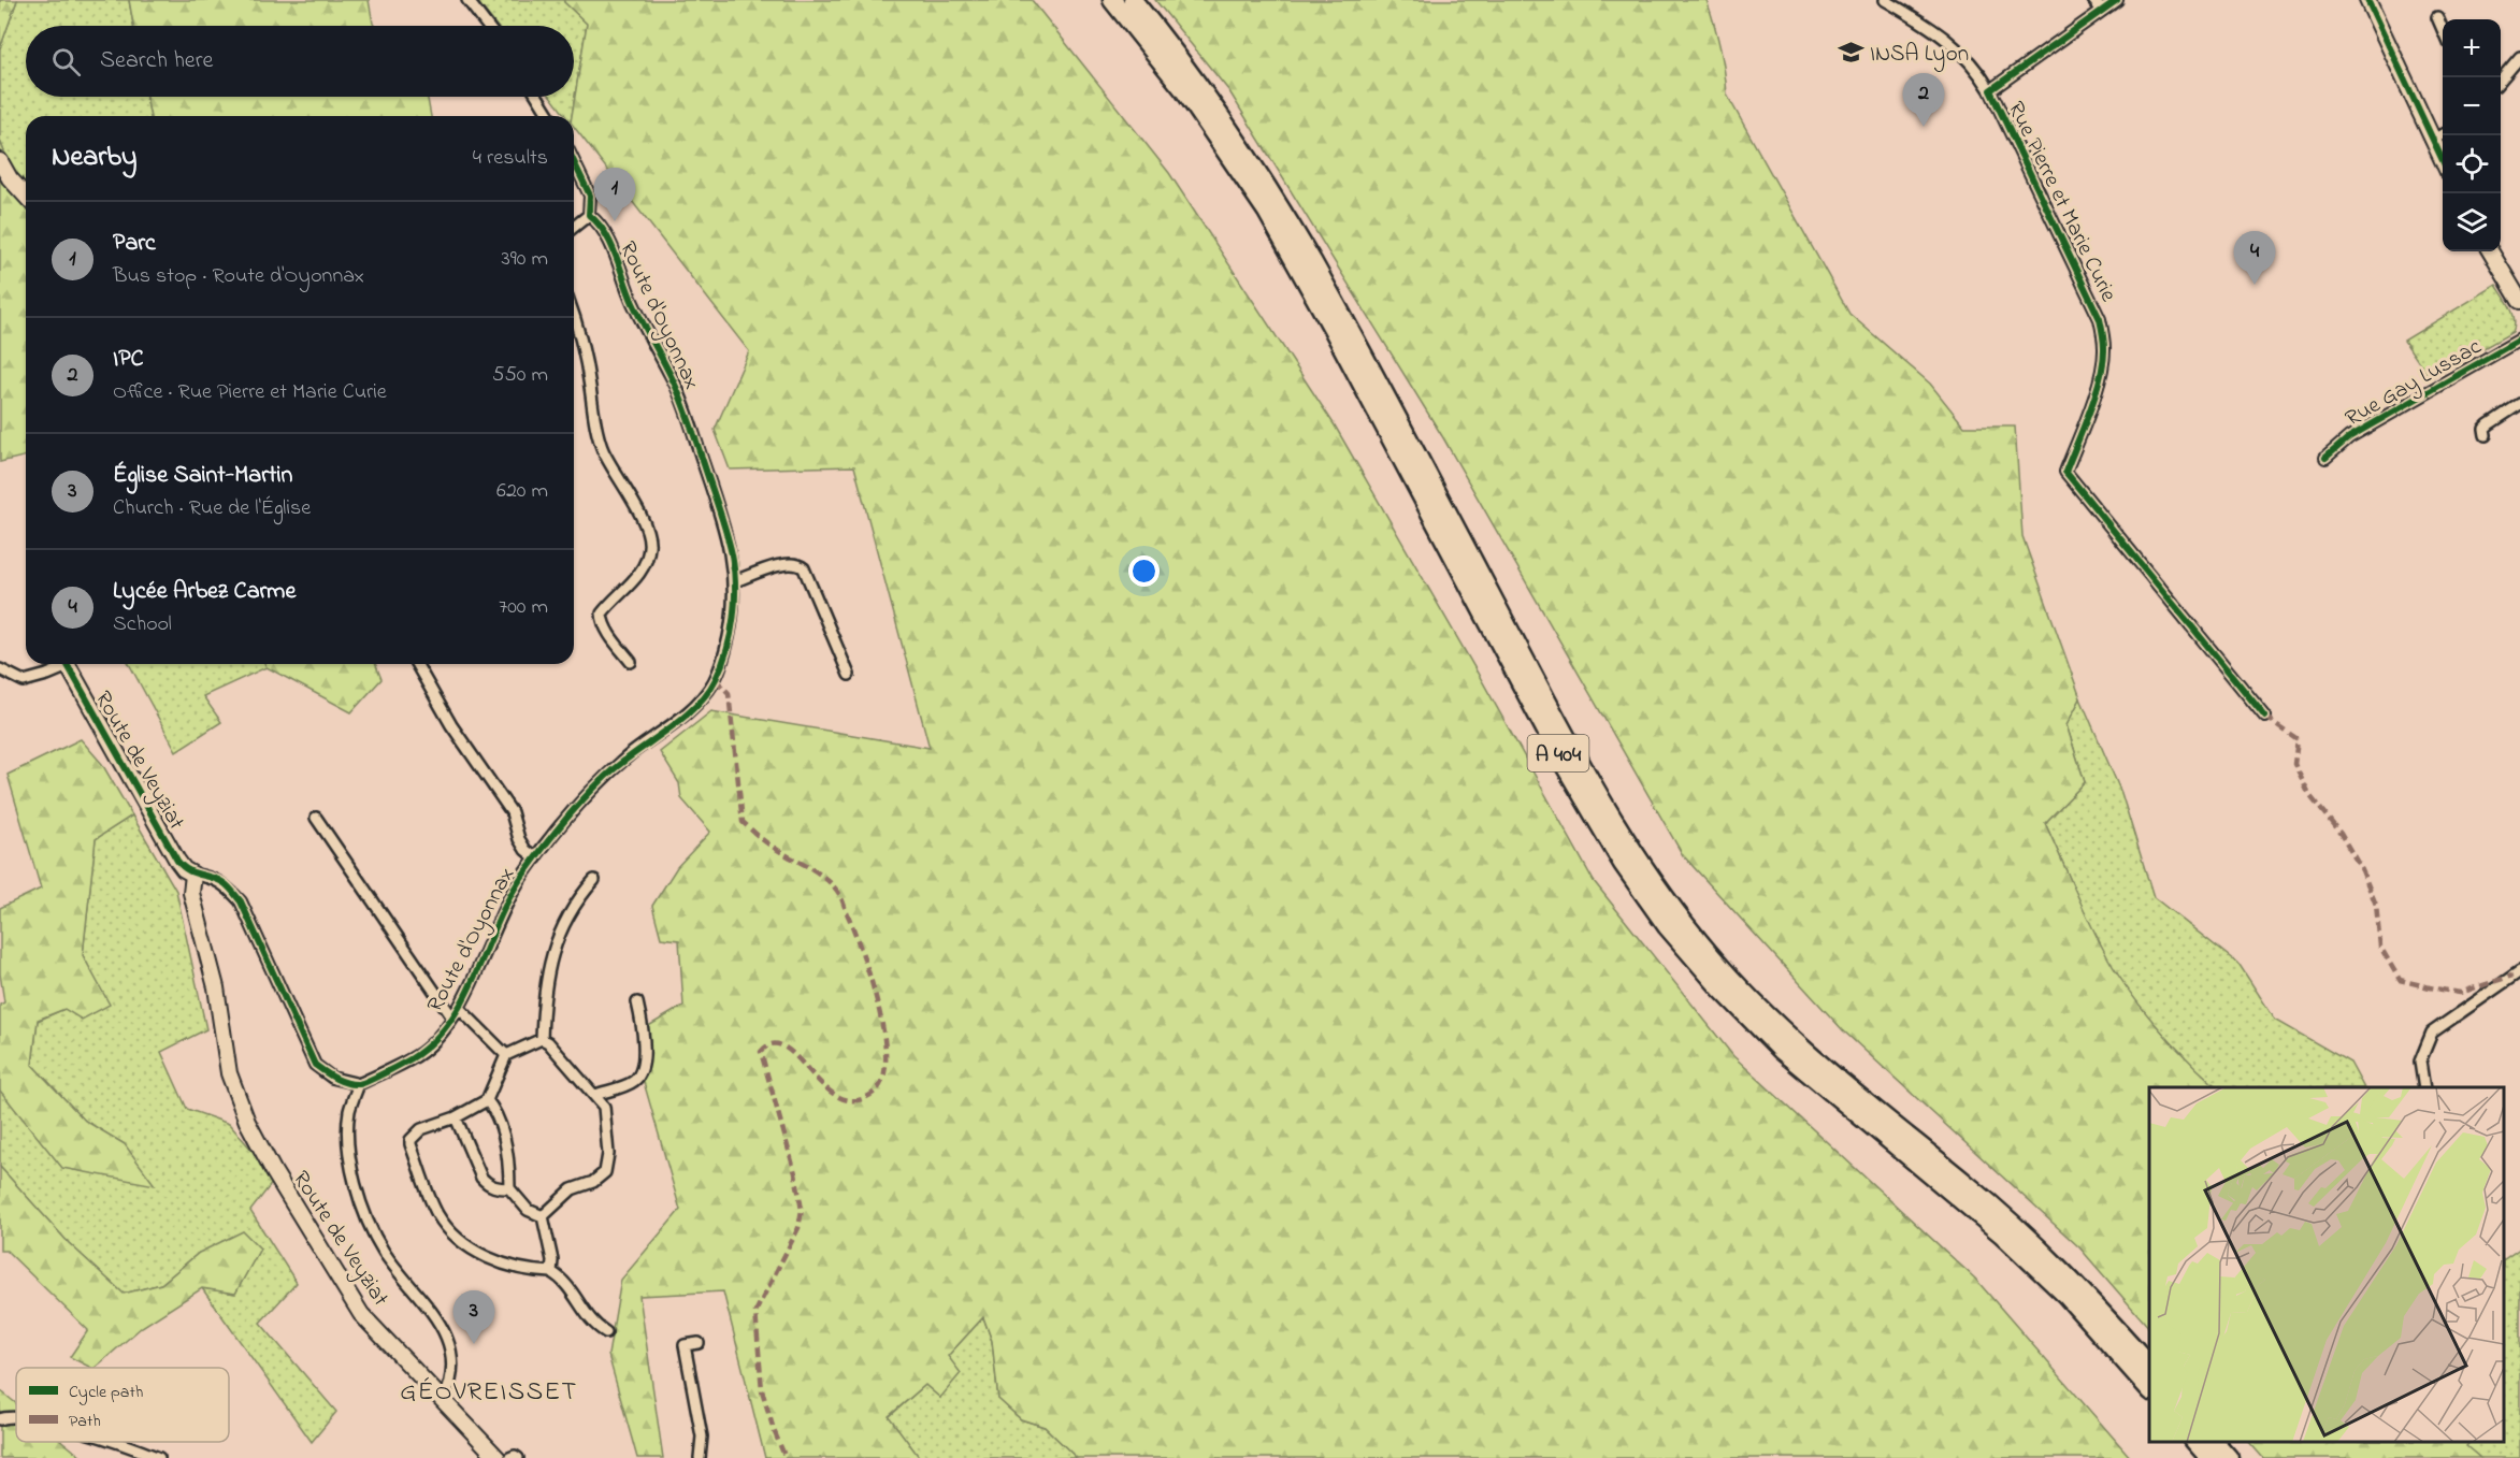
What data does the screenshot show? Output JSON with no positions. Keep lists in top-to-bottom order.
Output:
{
  "streets": {
    "highway": ["A 404"],
    "street": [
      "Rue Pierre et Marie Curie",
      "Route d'Oyonnax",
      "Rue Gay Lussac",
      "Route de Veyziat"
    ]
  },
  "districts": ["GÉOVREISSET"],
  "places": {
    "school or university": ["INSA Lyon"]
  },
  "legend": ["Cycle path", "Path"],
  "page": {
    "map_buttons": ["+", "−"],
    "search": "Search here",
    "pins": [
      "2",
      "1",
      "4",
      "3"
    ],
    "heading": ["Nearby", "4 results"],
    "list": [
      {
        "mark": "1",
        "name": "Parc",
        "note": "Bus stop · Route d'Oyonnax",
        "value": "390 m"
      },
      {
        "mark": "2",
        "name": "IPC",
        "note": "Office · Rue Pierre et Marie Curie",
        "value": "550 m"
      },
      {
        "mark": "3",
        "name": "Église Saint-Martin",
        "note": "Church · Rue de l'Église",
        "value": "620 m"
      },
      {
        "mark": "4",
        "name": "Lycée Arbez Carme",
        "note": "School",
        "value": "700 m"
      }
    ]
  }
}
